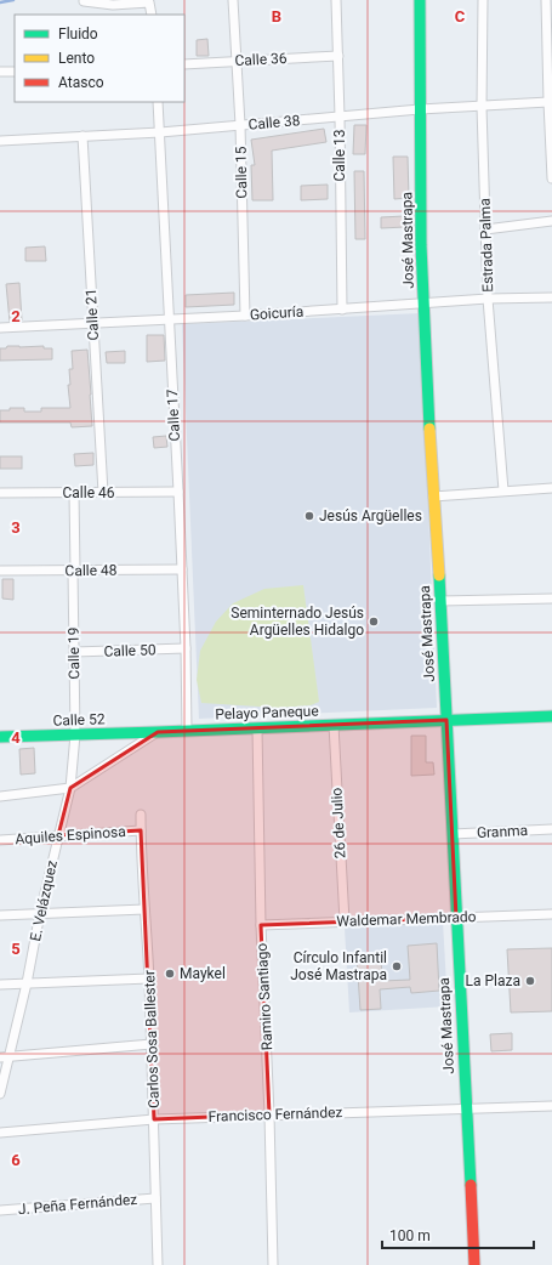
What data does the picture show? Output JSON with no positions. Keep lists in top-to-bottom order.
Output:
{
  "streets": {
    "street": [
      "Calle 36",
      "Calle 38",
      "Calle 13",
      "Calle 15",
      "José Mastrapa",
      "Estrada Palma",
      "Goicuría",
      "Calle 21",
      "Calle 17",
      "Calle 46",
      "Calle 48",
      "Calle 50",
      "Calle 19",
      "Pelayo Paneque",
      "Calle 52",
      "26 de Julio",
      "Granma",
      "Aquiles Espinosa",
      "E. Velázquez",
      "Waldemar Membrado",
      "Ramiro Santiago",
      "Carlos Sosa Ballester",
      "Francisco Fernández",
      "J. Peña Fernández"
    ]
  },
  "crossings": [
    ["Calle 36", "Calle 13"],
    ["Calle 36", "Calle 15"],
    ["Calle 38", "Calle 13"],
    ["Calle 38", "Calle 15"],
    ["Calle 38", "José Mastrapa"],
    ["Calle 38", "Estrada Palma"],
    ["Calle 38", "Calle 21"],
    ["Calle 38", "Calle 17"],
    ["Calle 13", "Goicuría"],
    ["Calle 15", "Goicuría"],
    ["José Mastrapa", "Goicuría"],
    ["José Mastrapa", "Pelayo Paneque"],
    ["José Mastrapa", "Granma"],
    ["José Mastrapa", "Waldemar Membrado"],
    ["José Mastrapa", "Francisco Fernández"],
    ["Estrada Palma", "Goicuría"],
    ["Goicuría", "Calle 21"],
    ["Goicuría", "Calle 17"],
    ["Calle 21", "Calle 46"],
    ["Calle 17", "Calle 46"],
    ["Calle 17", "Calle 48"],
    ["Calle 17", "Calle 50"],
    ["Calle 17", "Pelayo Paneque"],
    ["Calle 46", "Calle 19"],
    ["Calle 48", "Calle 19"],
    ["Calle 50", "Calle 19"],
    ["Calle 19", "Calle 52"],
    ["Calle 19", "E. Velázquez"],
    ["Pelayo Paneque", "Calle 52"],
    ["Pelayo Paneque", "26 de Julio"],
    ["Pelayo Paneque", "Ramiro Santiago"],
    ["Calle 52", "E. Velázquez"],
    ["26 de Julio", "Waldemar Membrado"],
    ["Aquiles Espinosa", "E. Velázquez"],
    ["Aquiles Espinosa", "Carlos Sosa Ballester"],
    ["Waldemar Membrado", "Ramiro Santiago"],
    ["Ramiro Santiago", "Francisco Fernández"],
    ["Carlos Sosa Ballester", "Francisco Fernández"],
    ["Carlos Sosa Ballester", "J. Peña Fernández"]
  ],
  "places": [
    "Jesús Argüelles",
    "Seminternado Jesús Argüelles Hidalgo",
    "Círculo Infantil José Mastrapa",
    "Maykel",
    "La Plaza"
  ],
  "legend": ["Fluido", "Lento", "Atasco"],
  "scale_bar": "100 m",
  "grid": {
    "columns": ["B", "C"],
    "rows": [
      "2",
      "3",
      "4",
      "5",
      "6"
    ]
  }
}
